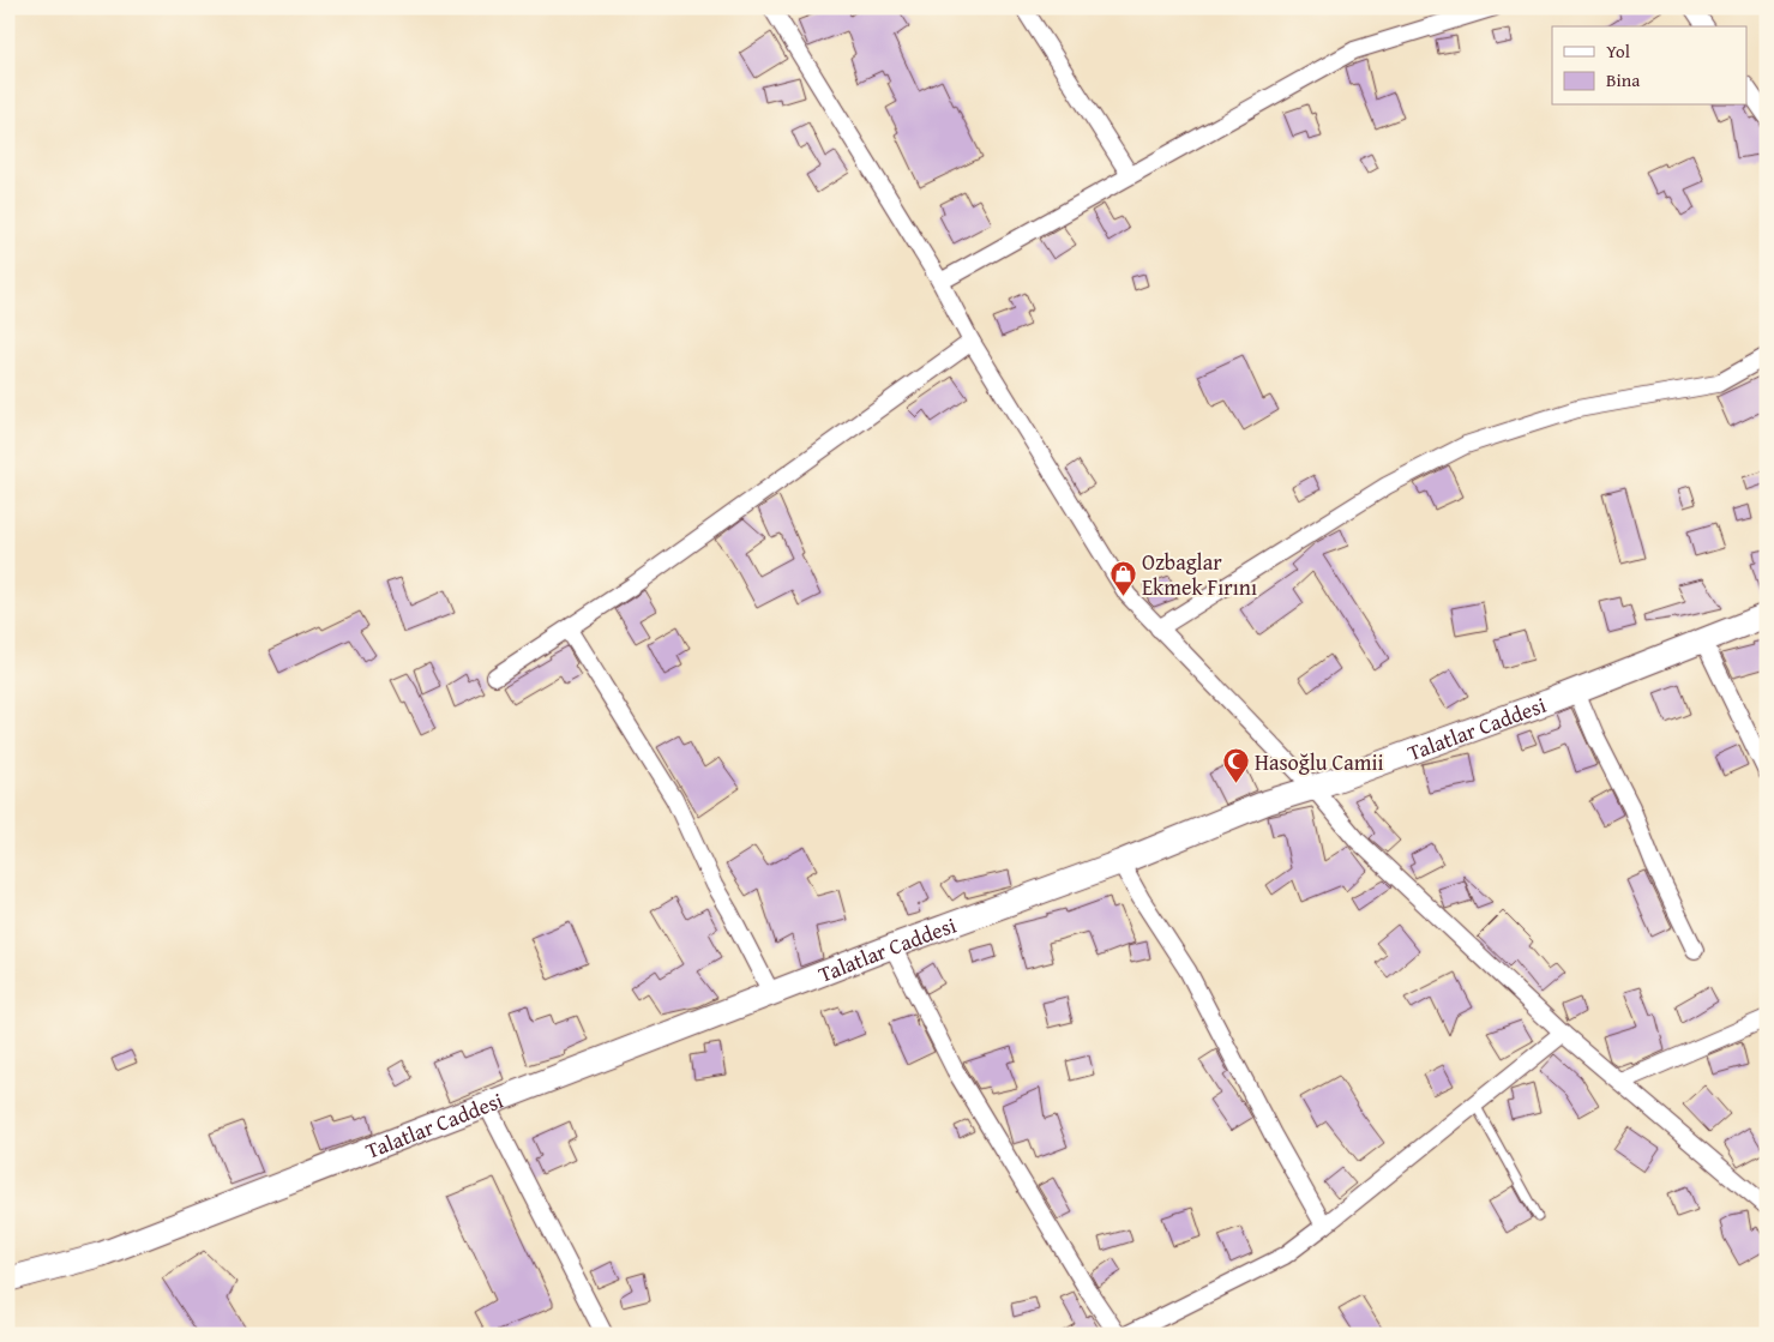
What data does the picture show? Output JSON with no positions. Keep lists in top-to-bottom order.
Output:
{
  "streets": {
    "street": ["Talatlar Caddesi"]
  },
  "places": {
    "shop": ["Ozbaglar Ekmek Fırını"],
    "mosque": ["Hasoğlu Camii"]
  },
  "legend": ["Yol", "Bina"]
}
